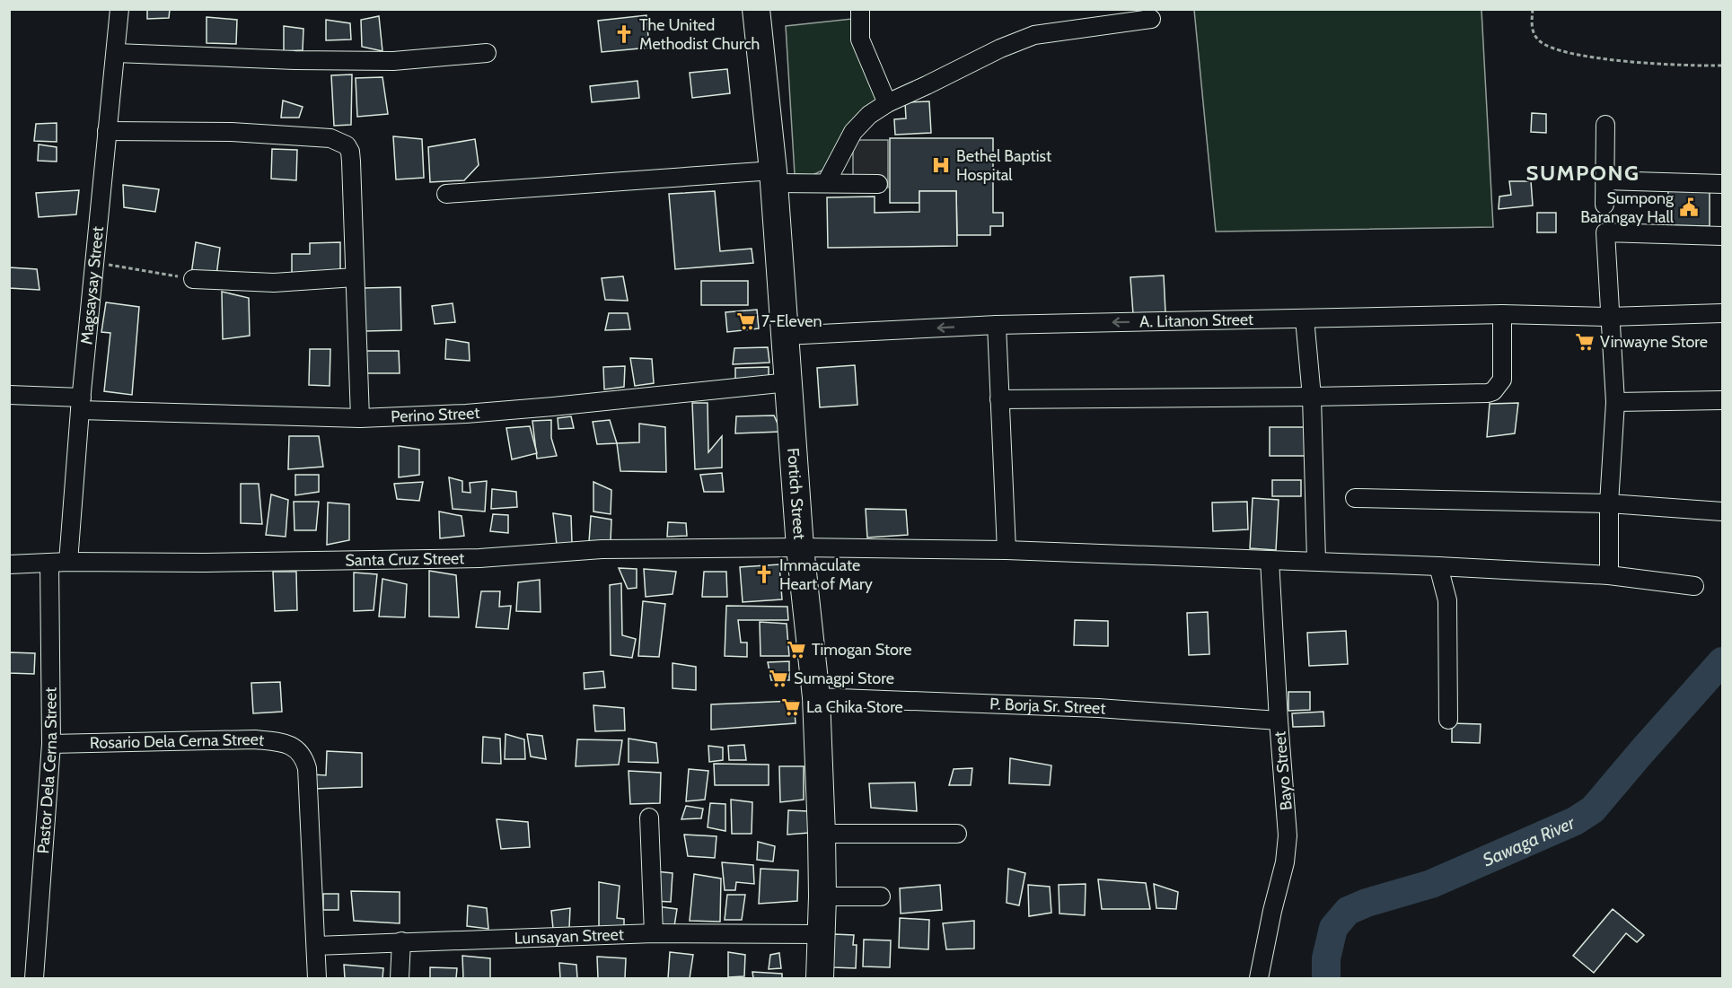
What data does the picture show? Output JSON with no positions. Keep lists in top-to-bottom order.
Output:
{
  "streets": {
    "highway": ["Fortich Street"],
    "street": [
      "Magsaysay Street",
      "A. Litanon Street",
      "Perino Street",
      "Santa Cruz Street",
      "P. Borja Sr. Street",
      "Rosario Dela Cerna Street",
      "Pastor Dela Cerna Street",
      "Bayo Street",
      "Lunsayan Street"
    ]
  },
  "crossings": [
    ["Magsaysay Street", "Perino Street"],
    ["Magsaysay Street", "Santa Cruz Street"],
    ["A. Litanon Street", "Fortich Street"],
    ["Perino Street", "Fortich Street"],
    ["Fortich Street", "Santa Cruz Street"],
    ["Fortich Street", "P. Borja Sr. Street"],
    ["Fortich Street", "Lunsayan Street"],
    ["Santa Cruz Street", "Pastor Dela Cerna Street"],
    ["Santa Cruz Street", "Bayo Street"],
    ["P. Borja Sr. Street", "Bayo Street"],
    ["Rosario Dela Cerna Street", "Pastor Dela Cerna Street"],
    ["Rosario Dela Cerna Street", "Lunsayan Street"]
  ],
  "districts": ["SUMPONG"],
  "water": ["Sawaga River"],
  "places": {
    "church": ["The United Methodist Church", "Immaculate Heart of Mary"],
    "hospital": ["Bethel Baptist Hospital"],
    "public building": ["Sumpong Barangay Hall"],
    "supermarket": [
      "7-Eleven",
      "Vinwayne Store",
      "Timogan Store",
      "Sumagpi Store",
      "La Chika Store"
    ]
  }
}
